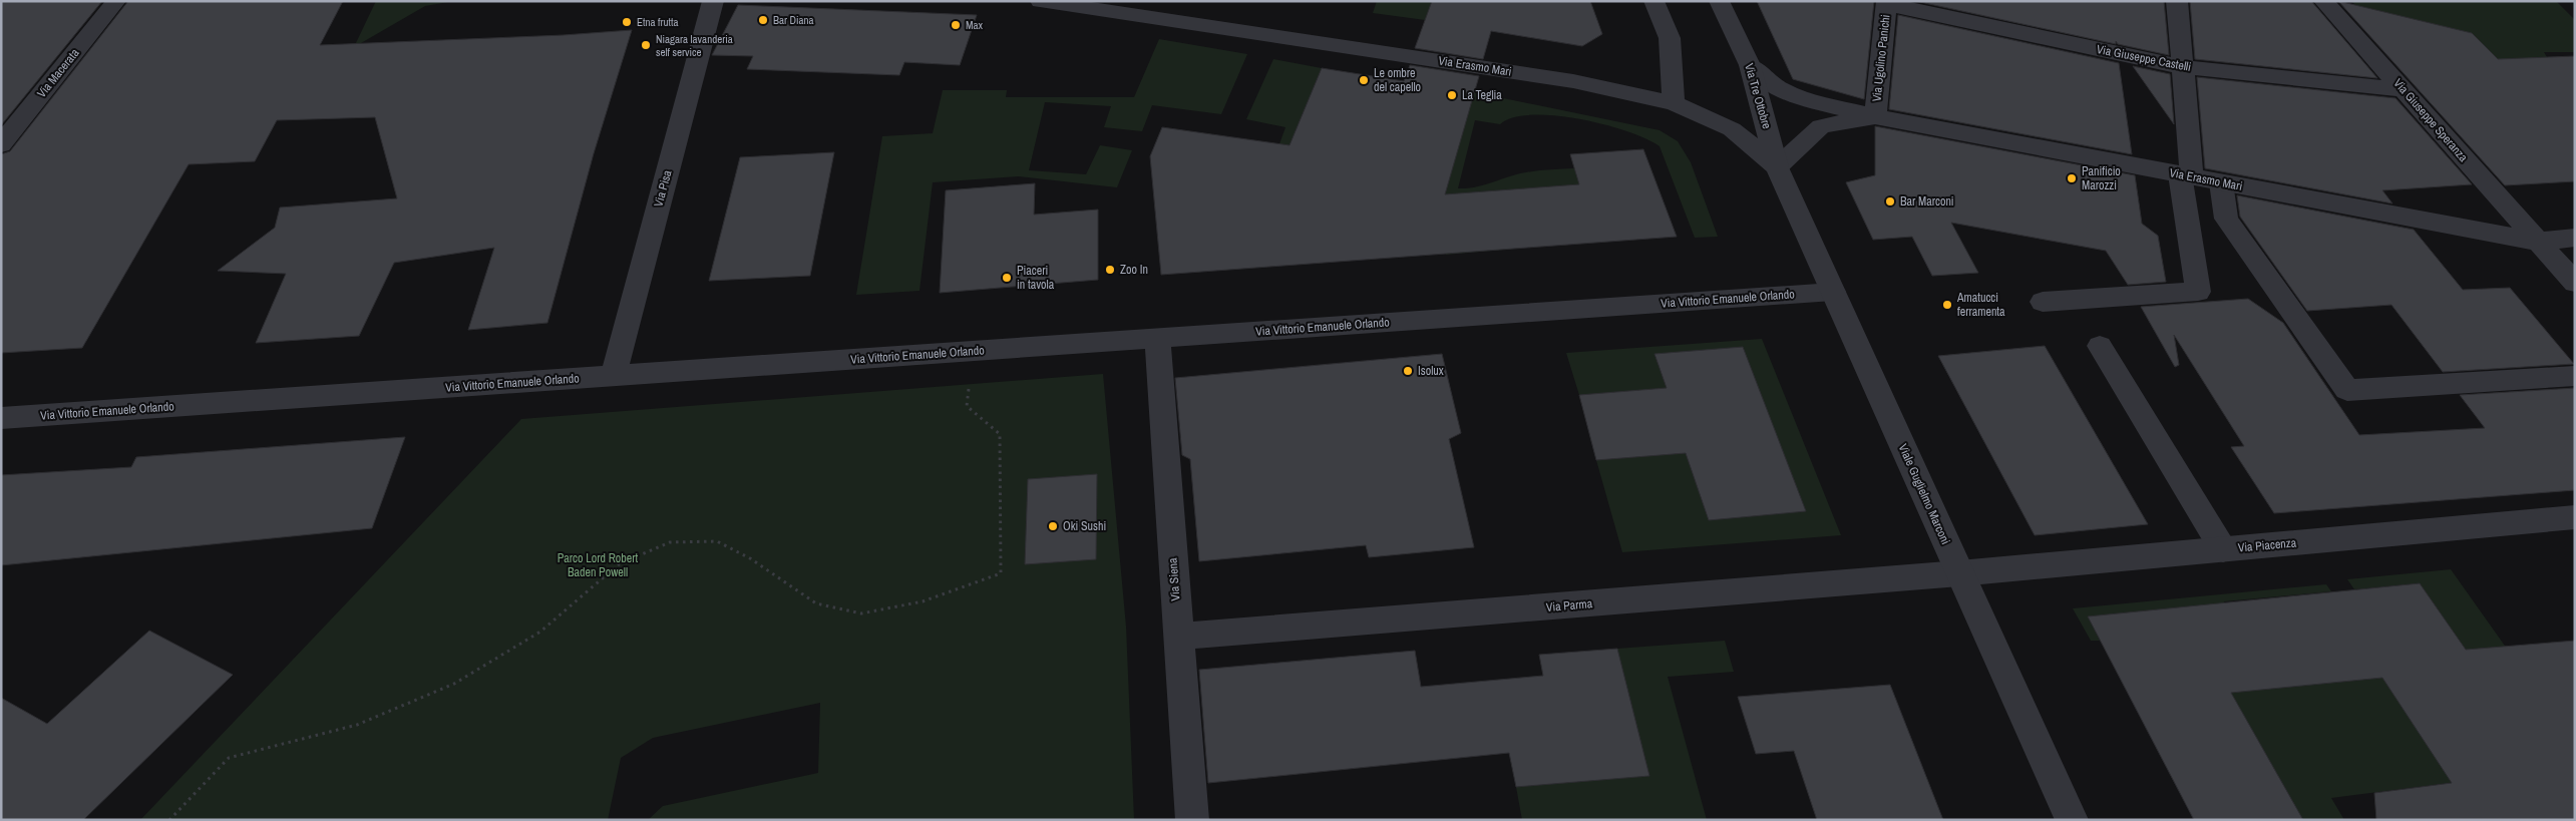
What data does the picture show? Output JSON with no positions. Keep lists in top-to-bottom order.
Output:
{
  "streets": {
    "street": [
      "Via Ugolino Panichi",
      "Via Giuseppe Castelli",
      "Via Erasmo Mari",
      "Via Macerata",
      "Via Tre Ottobre",
      "Via Giuseppe Speranza",
      "Via Pisa",
      "Via Vittorio Emanuele Orlando",
      "Viale Guglielmo Marconi",
      "Via Piacenza",
      "Via Siena",
      "Via Parma"
    ]
  },
  "crossings": [
    ["Via Ugolino Panichi", "Via Giuseppe Castelli"],
    ["Via Ugolino Panichi", "Via Erasmo Mari"],
    ["Via Giuseppe Castelli", "Via Giuseppe Speranza"],
    ["Via Erasmo Mari", "Via Tre Ottobre"],
    ["Via Erasmo Mari", "Via Giuseppe Speranza"],
    ["Via Erasmo Mari", "Viale Guglielmo Marconi"],
    ["Via Tre Ottobre", "Viale Guglielmo Marconi"],
    ["Via Pisa", "Via Vittorio Emanuele Orlando"],
    ["Via Vittorio Emanuele Orlando", "Viale Guglielmo Marconi"],
    ["Via Vittorio Emanuele Orlando", "Via Siena"],
    ["Viale Guglielmo Marconi", "Via Piacenza"],
    ["Viale Guglielmo Marconi", "Via Parma"],
    ["Via Piacenza", "Via Parma"],
    ["Via Siena", "Via Parma"]
  ],
  "parks": ["Parco Lord Robert Baden Powell"],
  "places": [
    "Bar Diana",
    "Etna frutta",
    "Max",
    "Niagara lavanderia self service",
    "Le ombre del capello",
    "La Teglia",
    "Panificio Marozzi",
    "Bar Marconi",
    "Zoo In",
    "Piaceri in tavola",
    "Amatucci ferramenta",
    "Isolux",
    "Oki Sushi"
  ]
}
